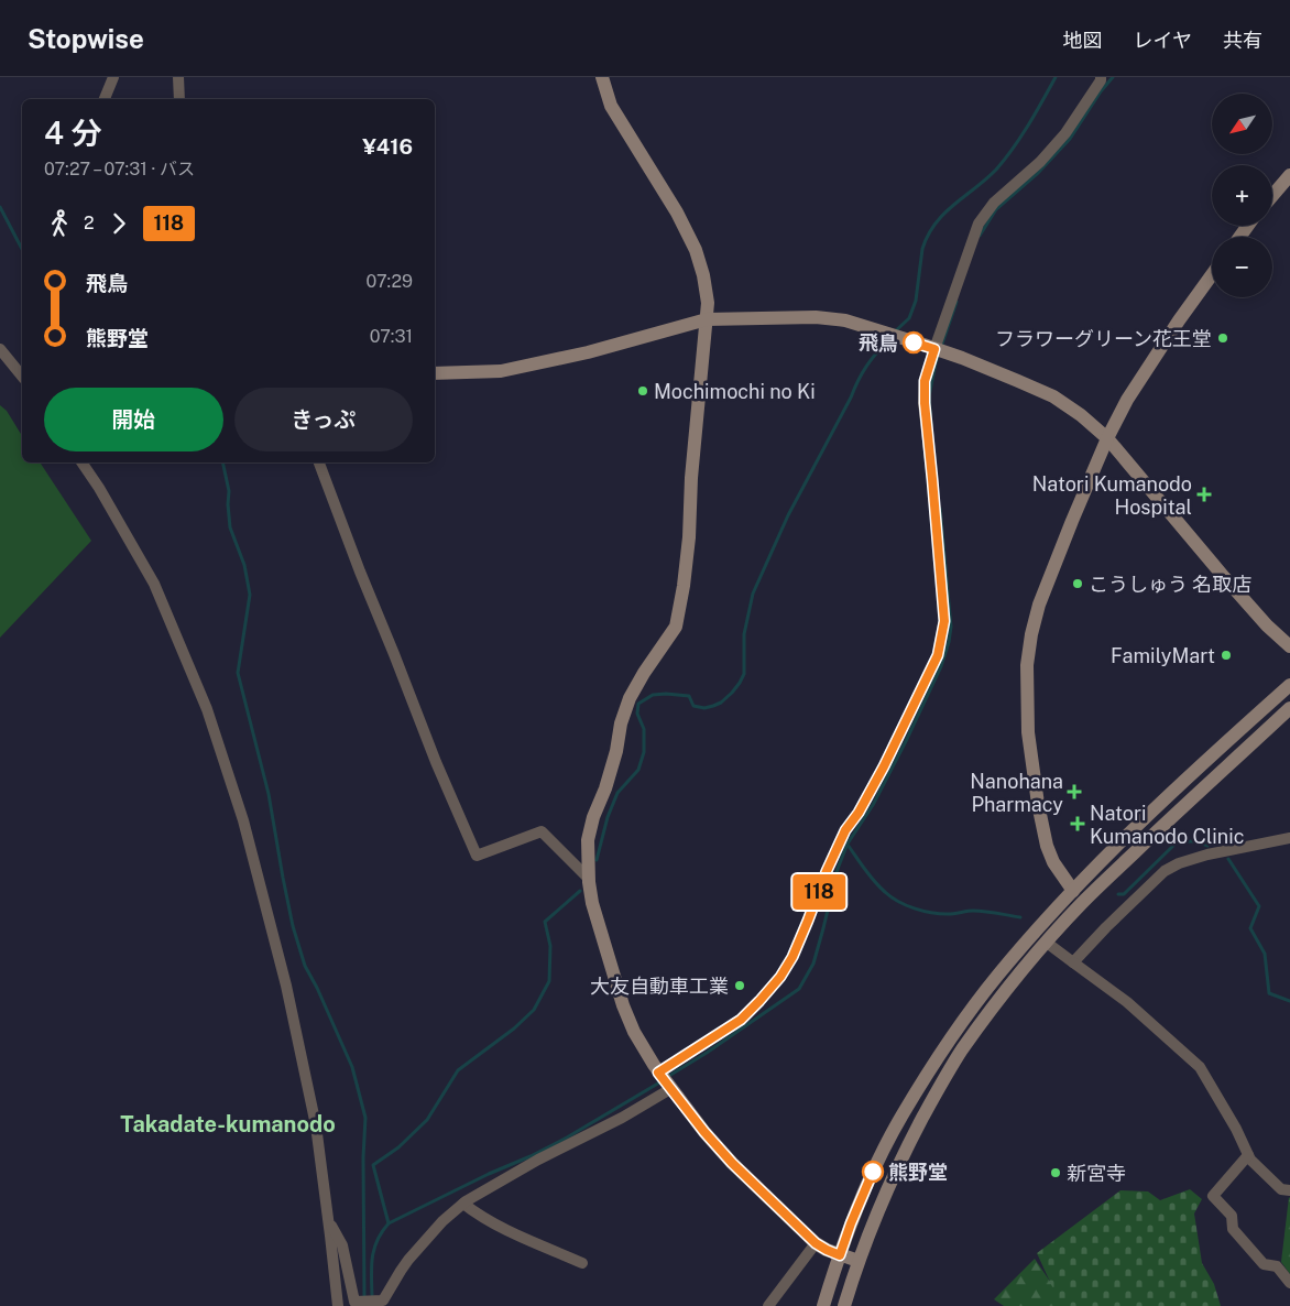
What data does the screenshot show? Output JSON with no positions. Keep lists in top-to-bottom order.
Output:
{
  "districts": ["Takadate-kumanodo"],
  "places": {
    "other": [
      "フラワーグリーン花王堂",
      "飛鳥",
      "Mochimochi no Ki",
      "こうしゅう 名取店",
      "FamilyMart",
      "大友自動車工業",
      "熊野堂",
      "新宮寺"
    ],
    "health": ["Natori Kumanodo Hospital", "Nanohana Pharmacy", "Natori Kumanodo Clinic"]
  },
  "lines": ["bus line 118"],
  "north": "bottom left",
  "page": {
    "header": "Stopwise",
    "nav": ["地図", "レイヤ", "共有"],
    "on_map": "118",
    "map_buttons": ["+", "−"],
    "heading": ["4 分", "07:27 – 07:31 · バス", "¥416"],
    "legs": ["2", "118"],
    "list": [
      {
        "name": "飛鳥",
        "value": "07:29"
      },
      {
        "name": "熊野堂",
        "value": "07:31"
      }
    ],
    "buttons": ["開始", "きっぷ"]
  }
}
